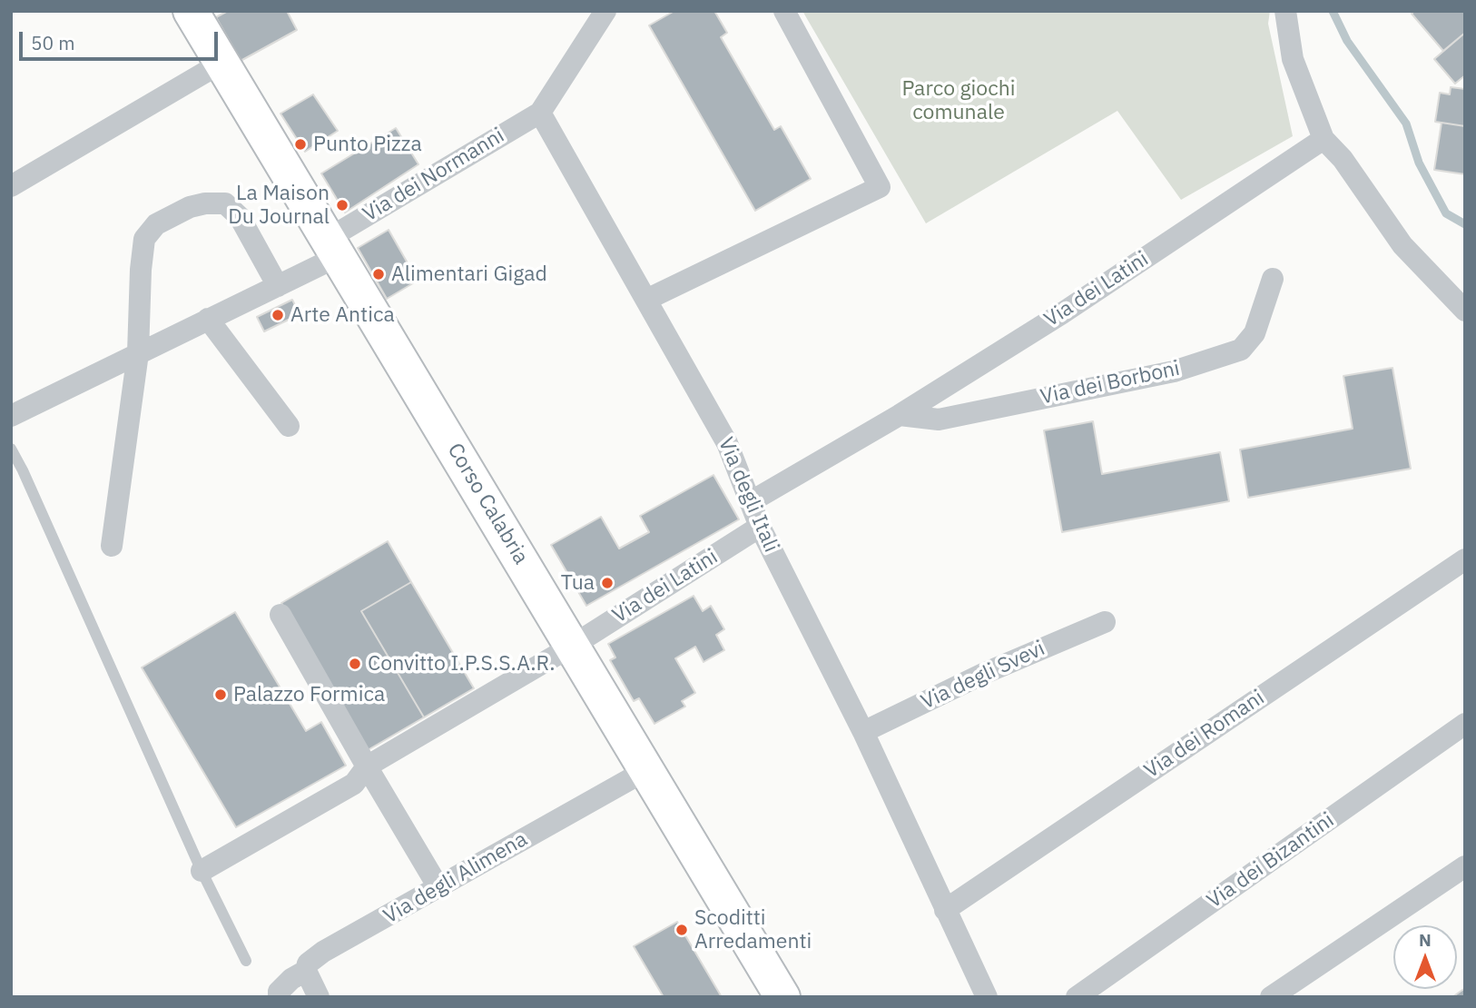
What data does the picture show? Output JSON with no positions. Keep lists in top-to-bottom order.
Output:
{
  "streets": {
    "main road": ["Corso Calabria"],
    "street": [
      "Via dei Normanni",
      "Via dei Latini",
      "Via dei Borboni",
      "Via degli Itali",
      "Via degli Svevi",
      "Via dei Romani",
      "Via dei Bizantini",
      "Via degli Alimena"
    ]
  },
  "crossings": [
    ["Via dei Normanni", "Via degli Itali"],
    ["Via dei Normanni", "Corso Calabria"],
    ["Via dei Latini", "Via dei Borboni"],
    ["Via dei Latini", "Via degli Itali"],
    ["Via dei Latini", "Corso Calabria"],
    ["Via degli Itali", "Via degli Svevi"],
    ["Via degli Itali", "Via dei Romani"],
    ["Corso Calabria", "Via degli Alimena"]
  ],
  "parks": ["Parco giochi comunale"],
  "places": [
    "Punto Pizza",
    "La Maison Du Journal",
    "Alimentari Gigad",
    "Arte Antica",
    "Tua",
    "Convitto I.P.S.S.A.R.",
    "Palazzo Formica",
    "Scoditti Arredamenti"
  ],
  "scale_bar": "50 m",
  "north": "top"
}
